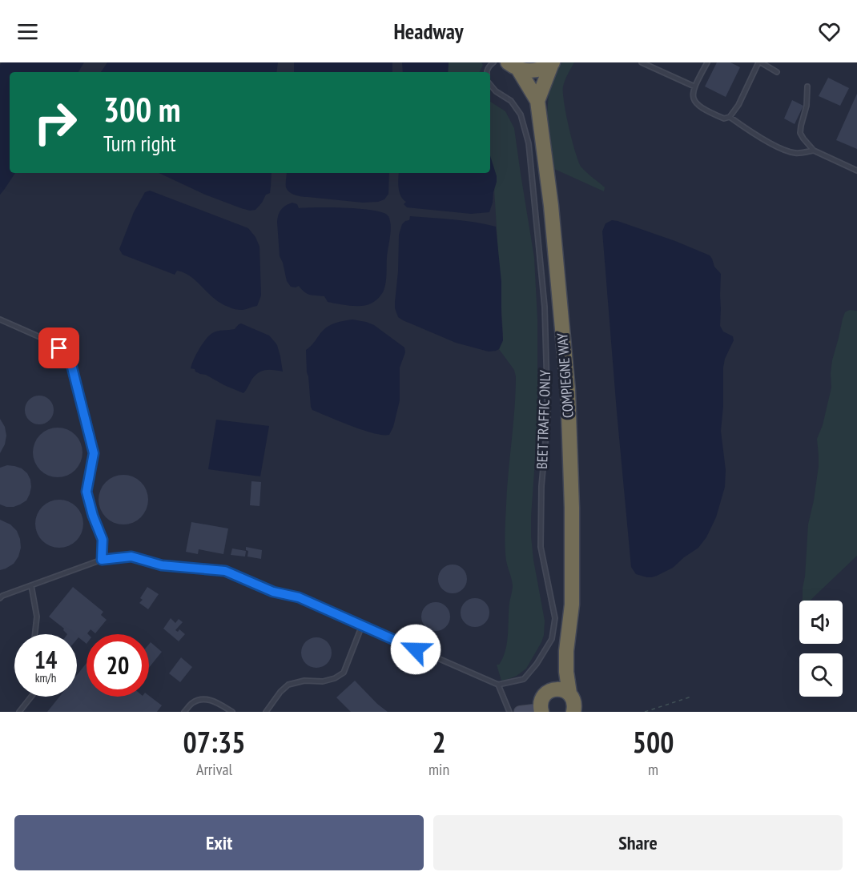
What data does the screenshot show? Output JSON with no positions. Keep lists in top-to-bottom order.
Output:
{
  "streets": {
    "highway": ["COMPIEGNE WAY"],
    "lane": ["BEET TRAFFIC ONLY"]
  },
  "page": {
    "header": "Headway",
    "turn": ["300 m", "Turn right"],
    "speed": "14 km/h",
    "limit": "20",
    "eta": [
      "07:35",
      "Arrival",
      "2",
      "min",
      "500",
      "m"
    ],
    "buttons": ["Exit", "Share"]
  }
}
